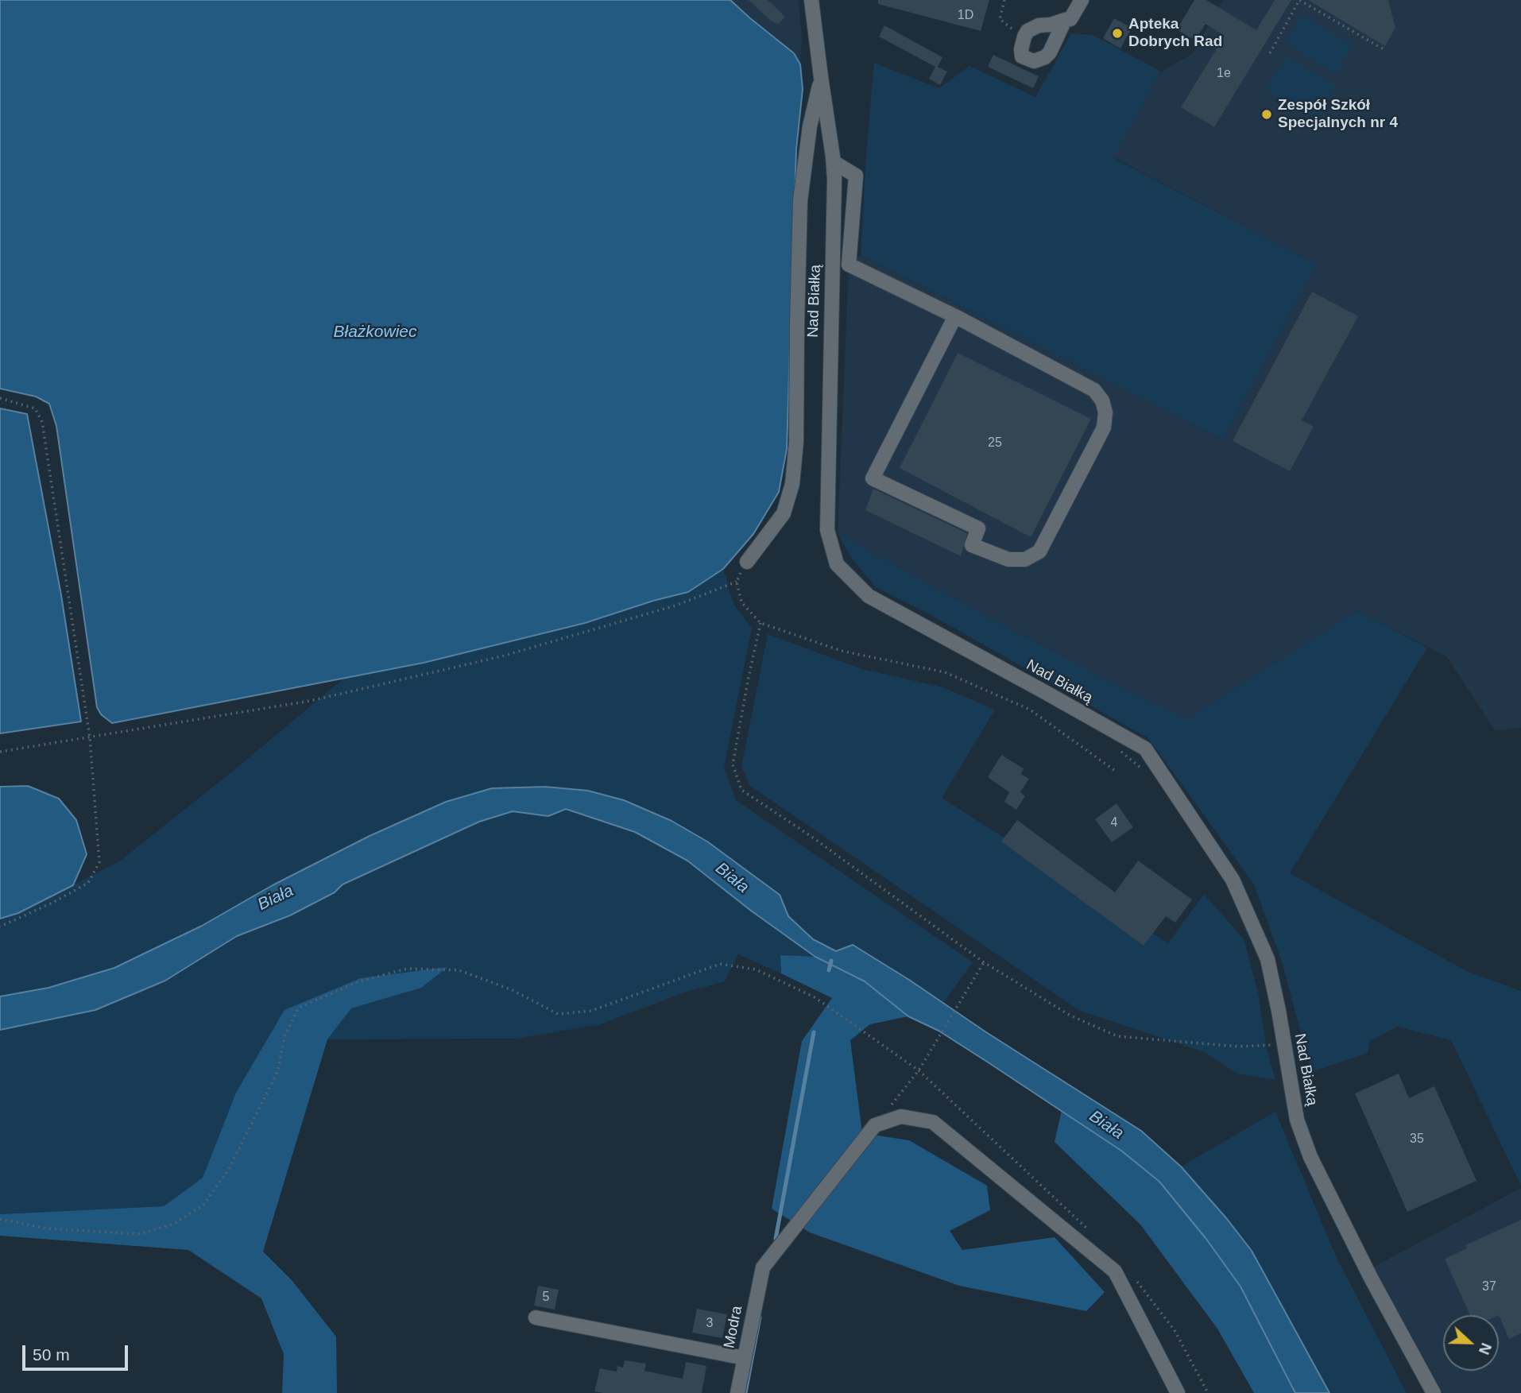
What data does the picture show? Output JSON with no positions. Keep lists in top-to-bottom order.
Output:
{
  "streets": {
    "street": ["Nad Białką", "Modra"]
  },
  "water": ["Błażkowiec", "Biała"],
  "places": ["Apteka Dobrych Rad", "Zespół Szkół Specjalnych nr 4"],
  "house_numbers": [
    "1D",
    "1e",
    "25",
    "4",
    "35",
    "37",
    "5",
    "3"
  ],
  "scale_bar": "50 m",
  "north": "right"
}
